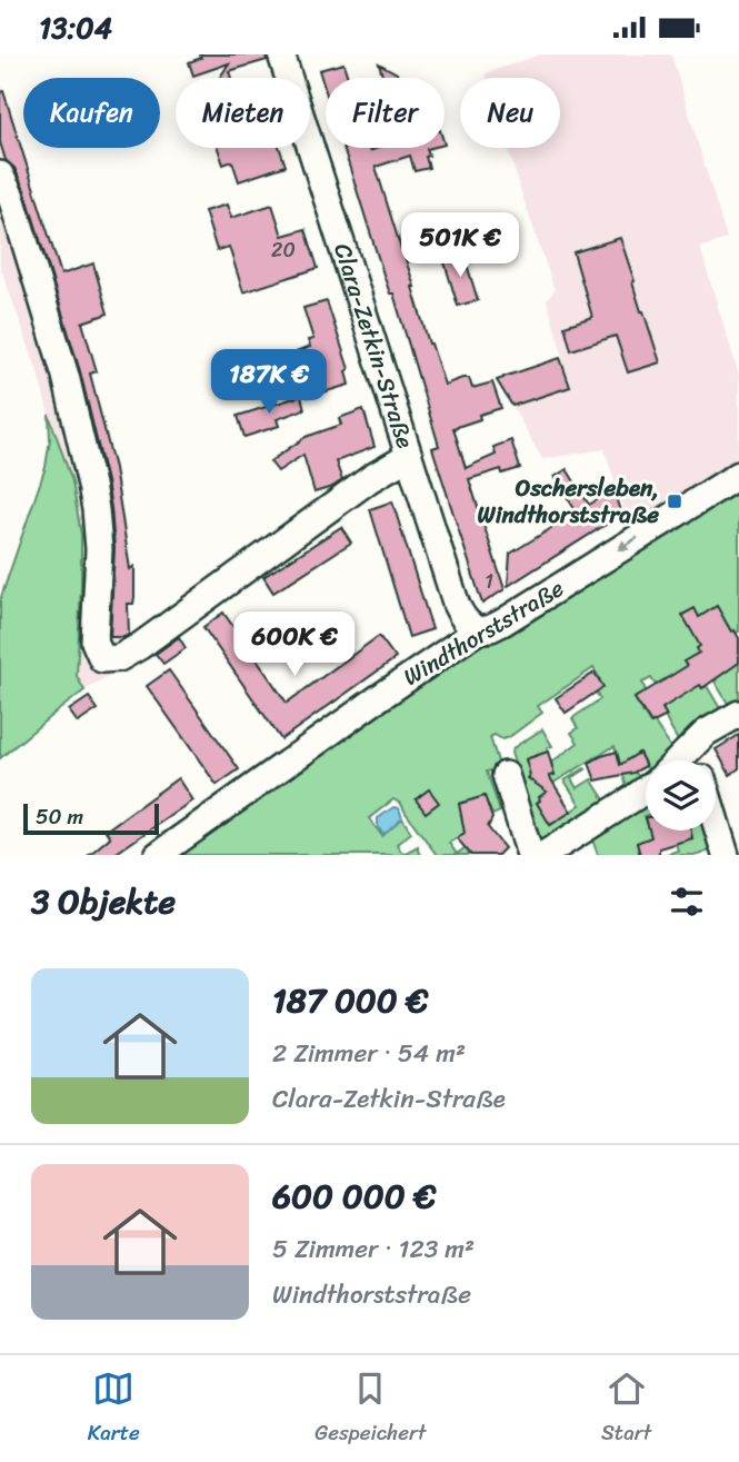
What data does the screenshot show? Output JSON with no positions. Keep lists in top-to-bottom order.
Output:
{
  "streets": {
    "street": ["Clara-Zetkin-Straße", "Windthorststraße"]
  },
  "crossings": [
    ["Clara-Zetkin-Straße", "Windthorststraße"]
  ],
  "places": {
    "transit": ["Oschersleben, Windthorststraße"]
  },
  "house_numbers": ["20", "1"],
  "scale_bar": "50 m",
  "page": {
    "status": "13:04",
    "chip": [
      "Kaufen",
      "Mieten",
      "Filter",
      "Neu"
    ],
    "price": ["501K €", "187K €", "600K €"],
    "scale": "50 m",
    "heading": "3 Objekte",
    "list": [
      {
        "name": "187 000 €",
        "note": "2 Zimmer · 54 m² · Clara-Zetkin-Straße"
      },
      {
        "name": "600 000 €",
        "note": "5 Zimmer · 123 m² · Windthorststraße"
      }
    ],
    "tabs": ["Karte", "Gespeichert", "Start"]
  }
}
